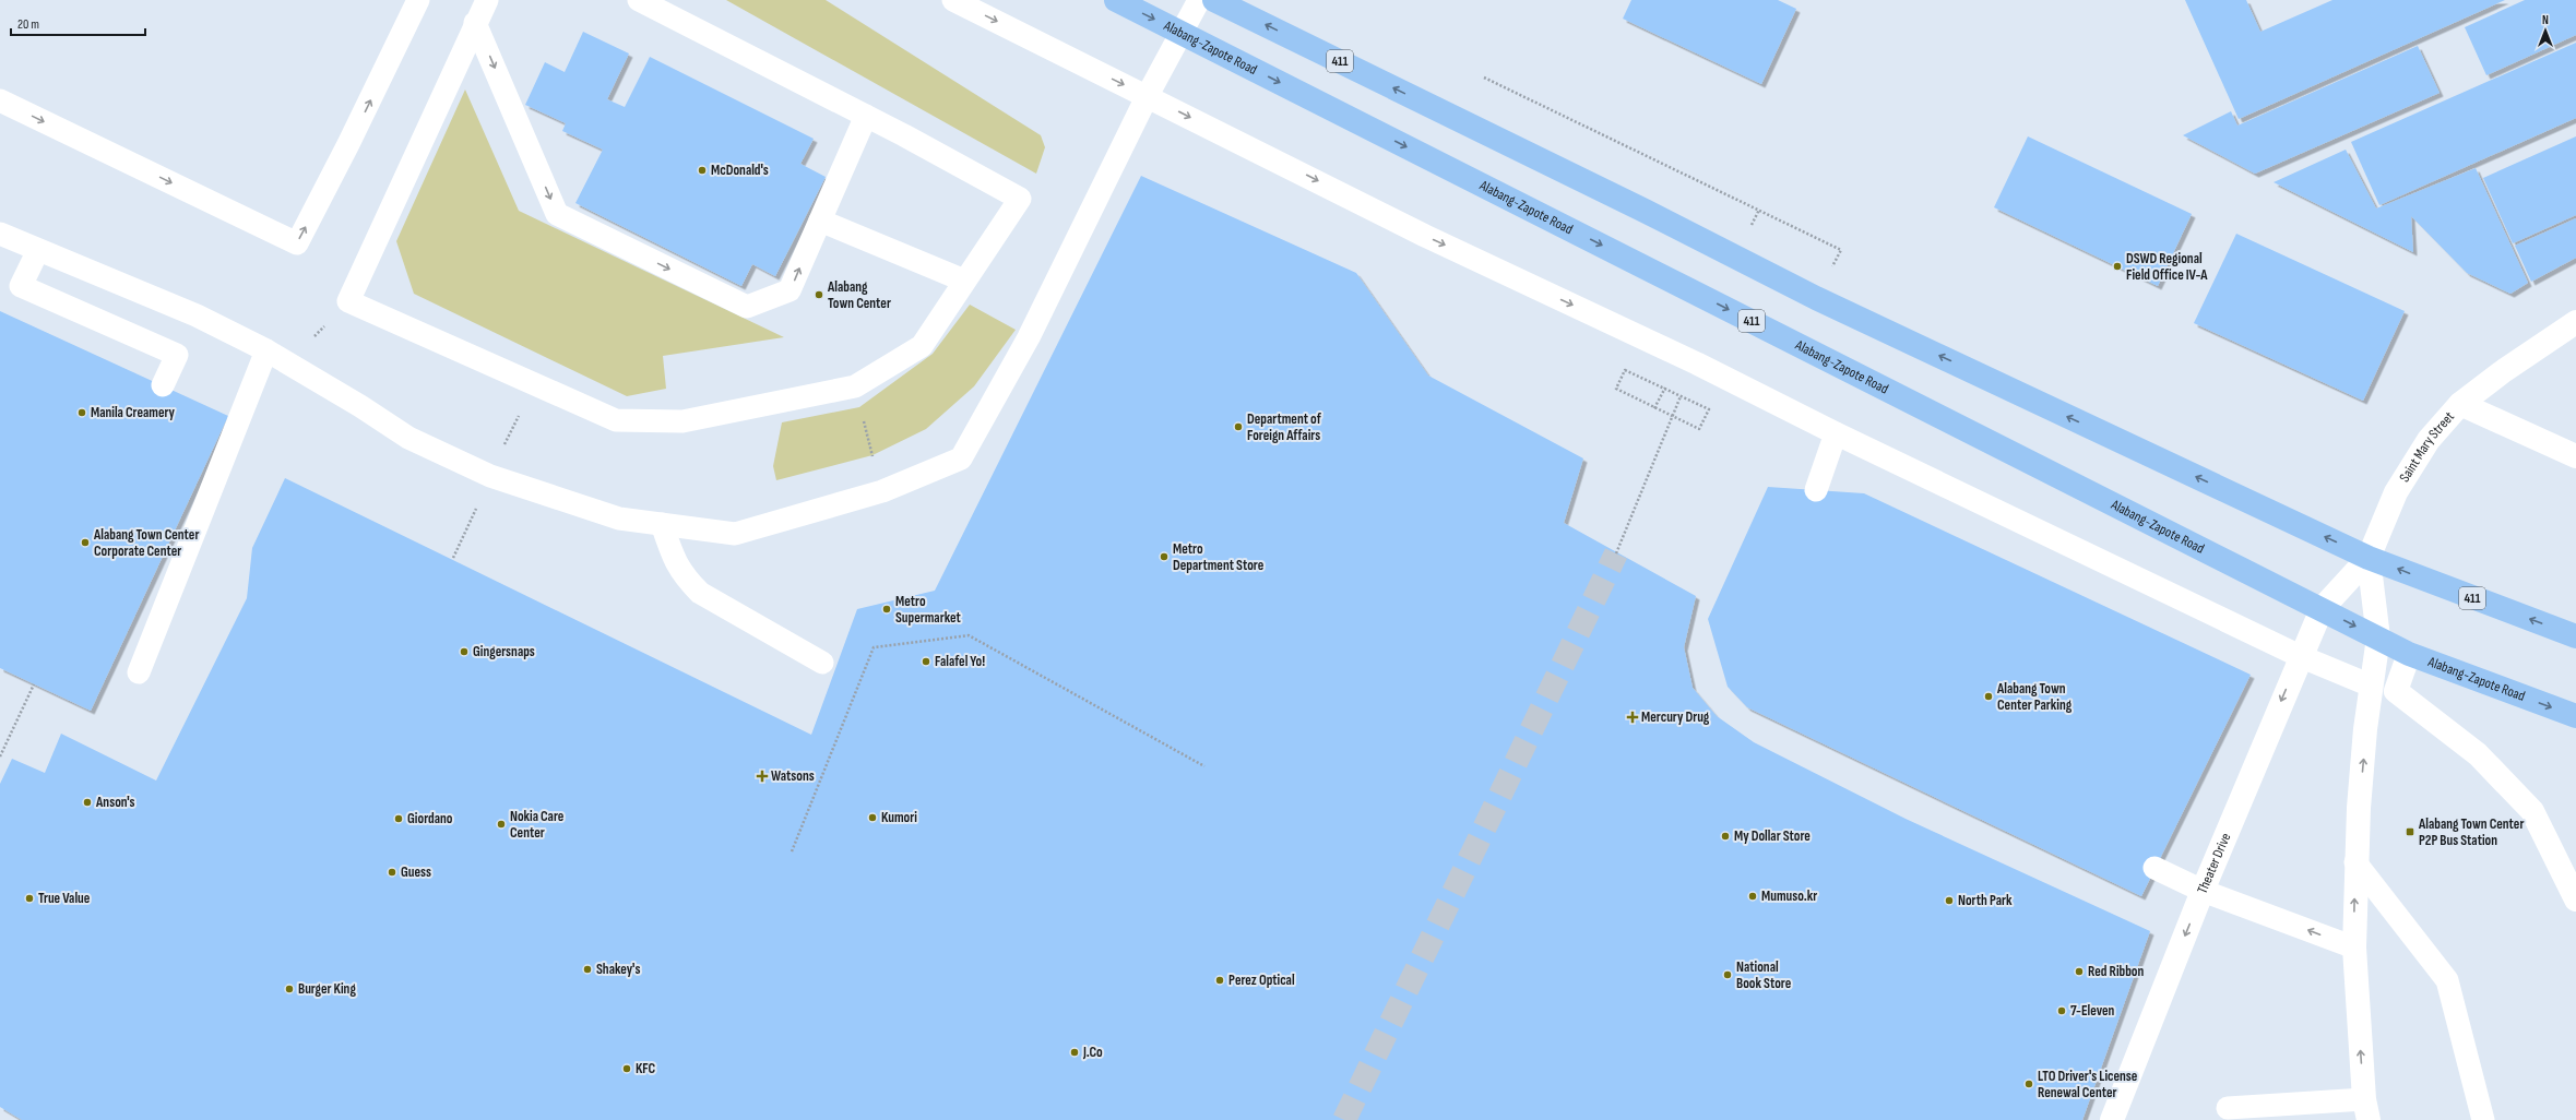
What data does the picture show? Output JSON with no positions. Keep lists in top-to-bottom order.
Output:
{
  "streets": {
    "highway": ["Alabang-Zapote Road", "411"],
    "street": ["Saint Mary Street", "Theater Drive"]
  },
  "crossings": [
    ["Alabang-Zapote Road", "Saint Mary Street"],
    ["Alabang-Zapote Road", "Theater Drive"],
    ["411", "Saint Mary Street"],
    ["Saint Mary Street", "Theater Drive"]
  ],
  "places": {
    "other": [
      "McDonald's",
      "DSWD Regional Field Office IV-A",
      "Alabang Town Center",
      "Manila Creamery",
      "Department of Foreign Affairs",
      "Alabang Town Center Corporate Center",
      "Metro Department Store",
      "Metro Supermarket",
      "Gingersnaps",
      "Falafel Yo!",
      "Alabang Town Center Parking",
      "Anson's",
      "Kumori",
      "Giordano",
      "Nokia Care Center",
      "My Dollar Store",
      "Guess",
      "Mumuso.kr",
      "True Value",
      "North Park",
      "Shakey's",
      "Red Ribbon",
      "National Book Store",
      "Perez Optical",
      "Burger King",
      "7-Eleven",
      "J.Co",
      "KFC",
      "LTO Driver's License Renewal Center"
    ],
    "health": ["Mercury Drug", "Watsons"],
    "transit": ["Alabang Town Center P2P Bus Station"]
  },
  "scale_bar": "20 m",
  "north": "top"
}
